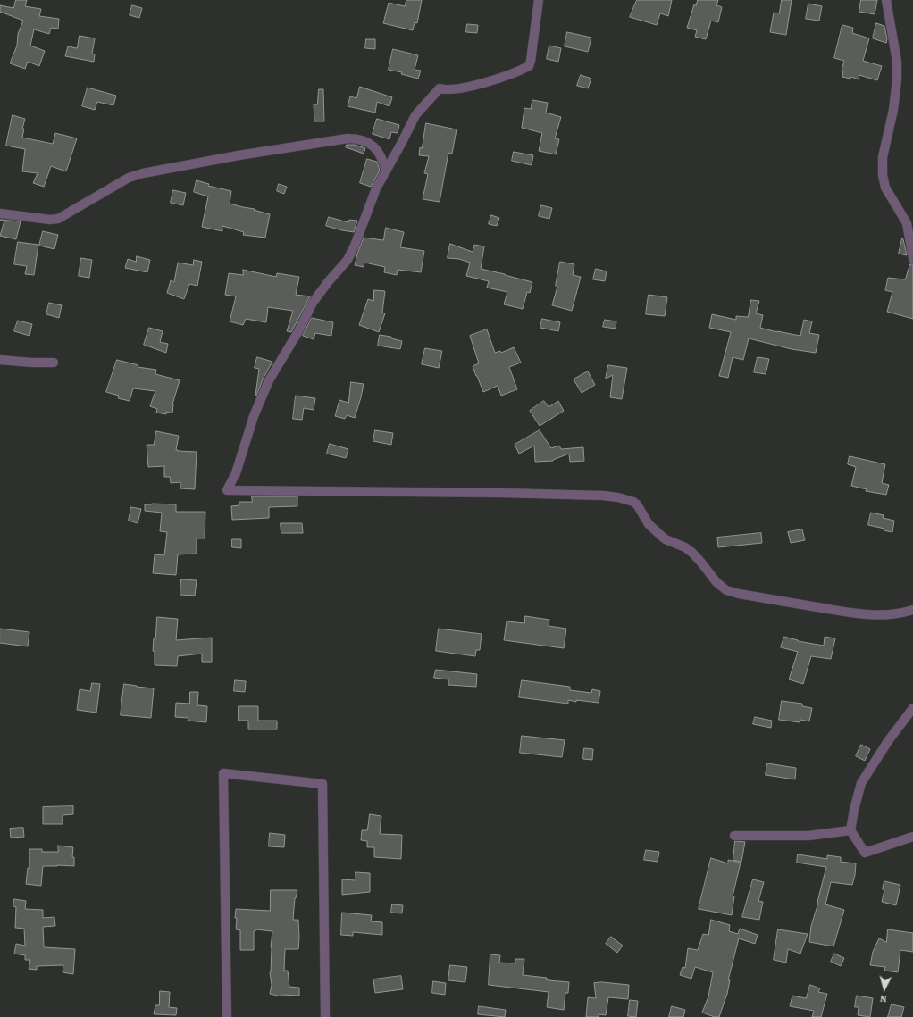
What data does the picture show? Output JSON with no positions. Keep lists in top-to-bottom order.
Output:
{
  "north": "bottom"
}
